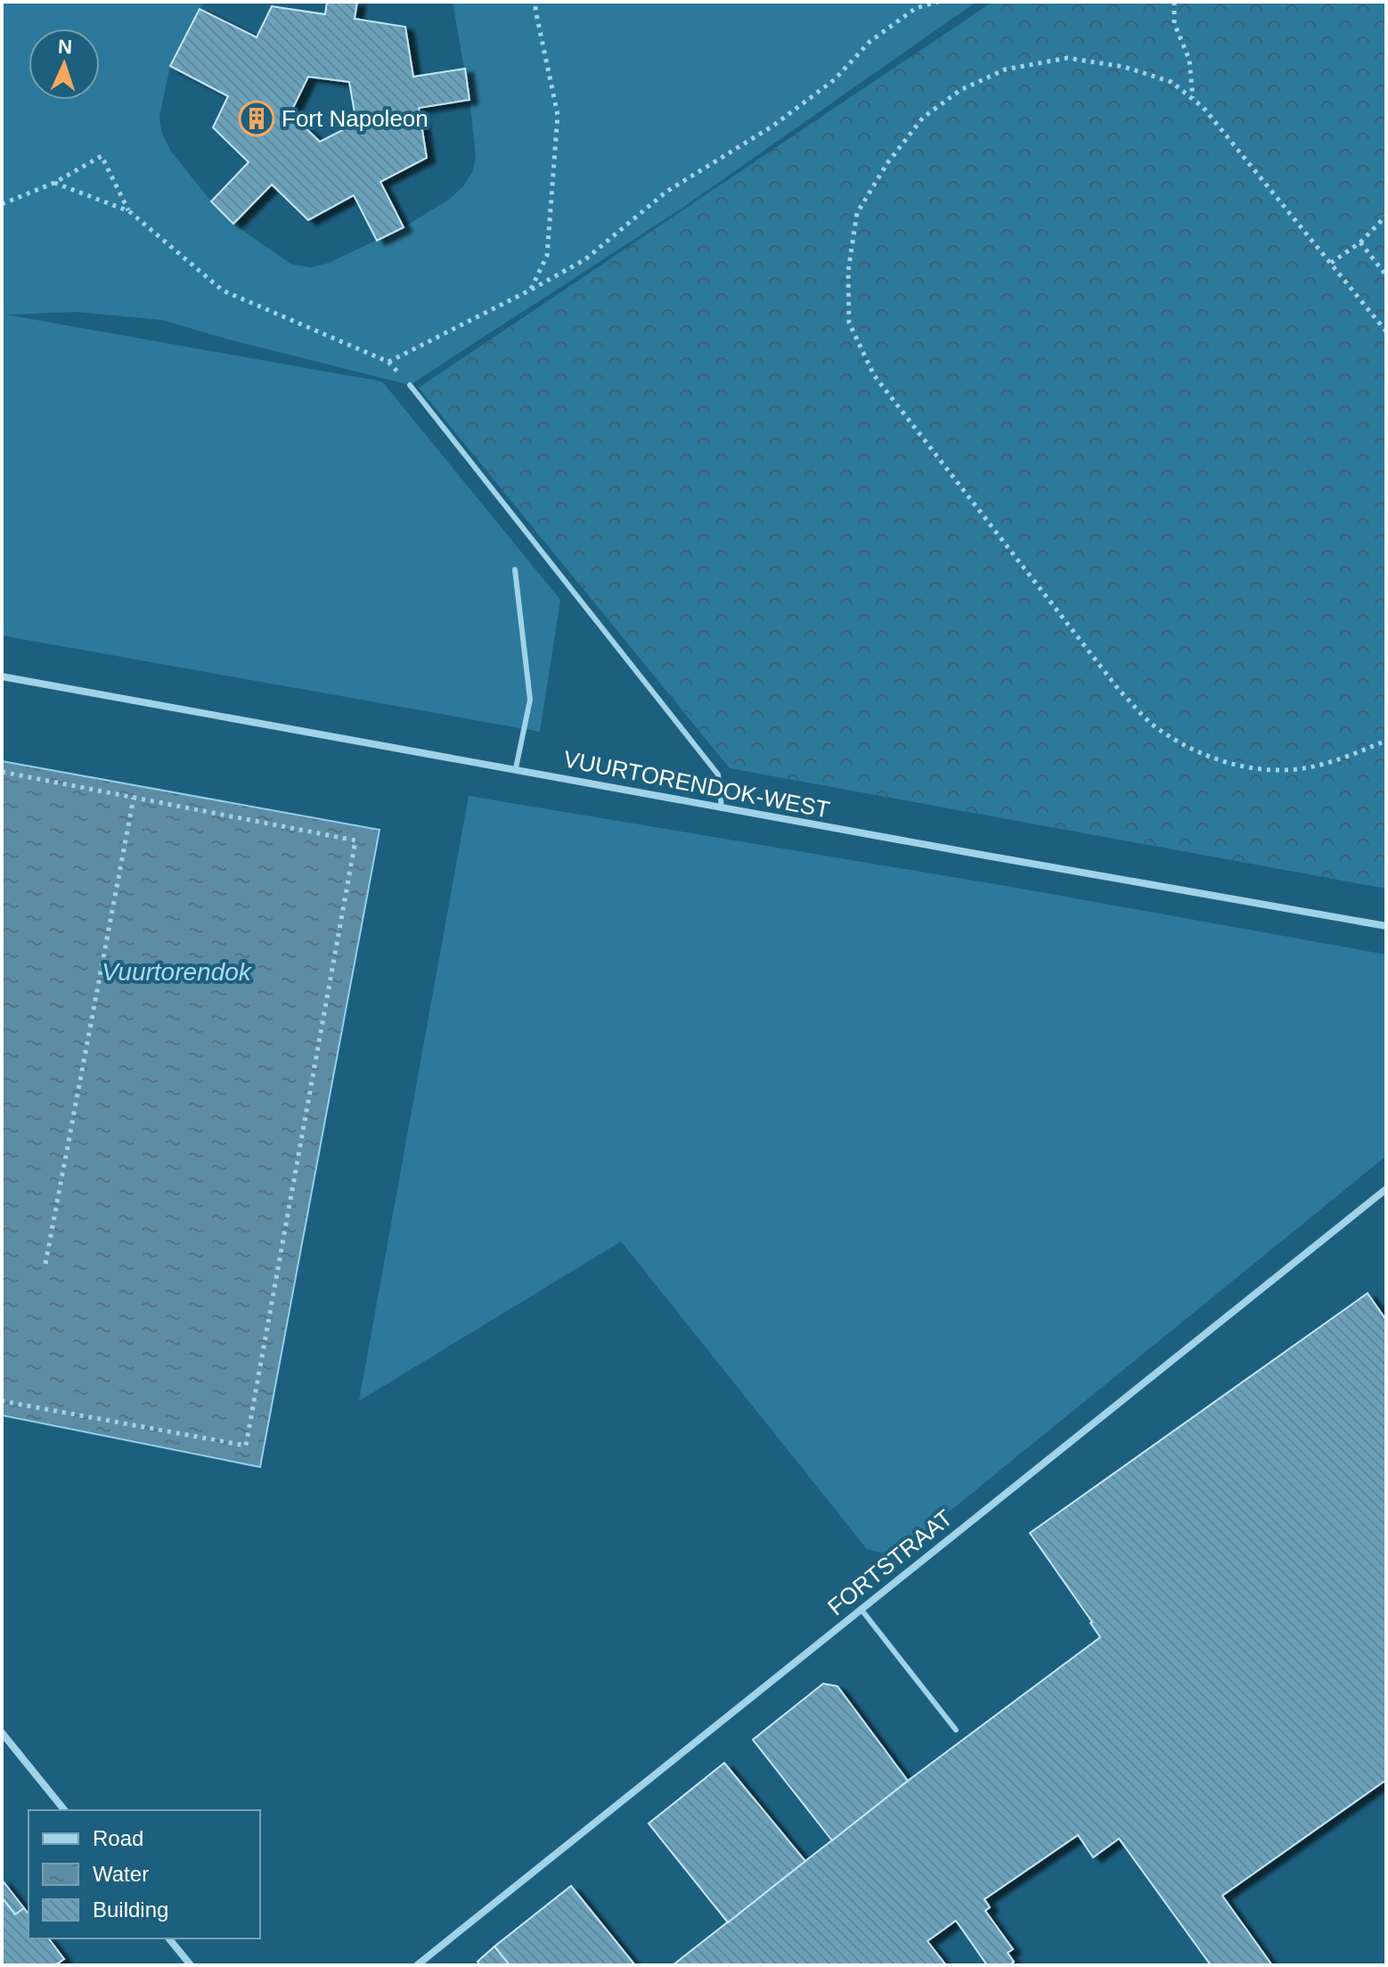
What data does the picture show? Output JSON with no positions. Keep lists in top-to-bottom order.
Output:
{
  "streets": {
    "street": ["VUURTORENDOK-WEST", "FORTSTRAAT"]
  },
  "water": ["Vuurtorendok"],
  "places": {
    "building": ["Fort Napoleon"]
  },
  "legend": ["Road", "Water", "Building"],
  "north": "top"
}
